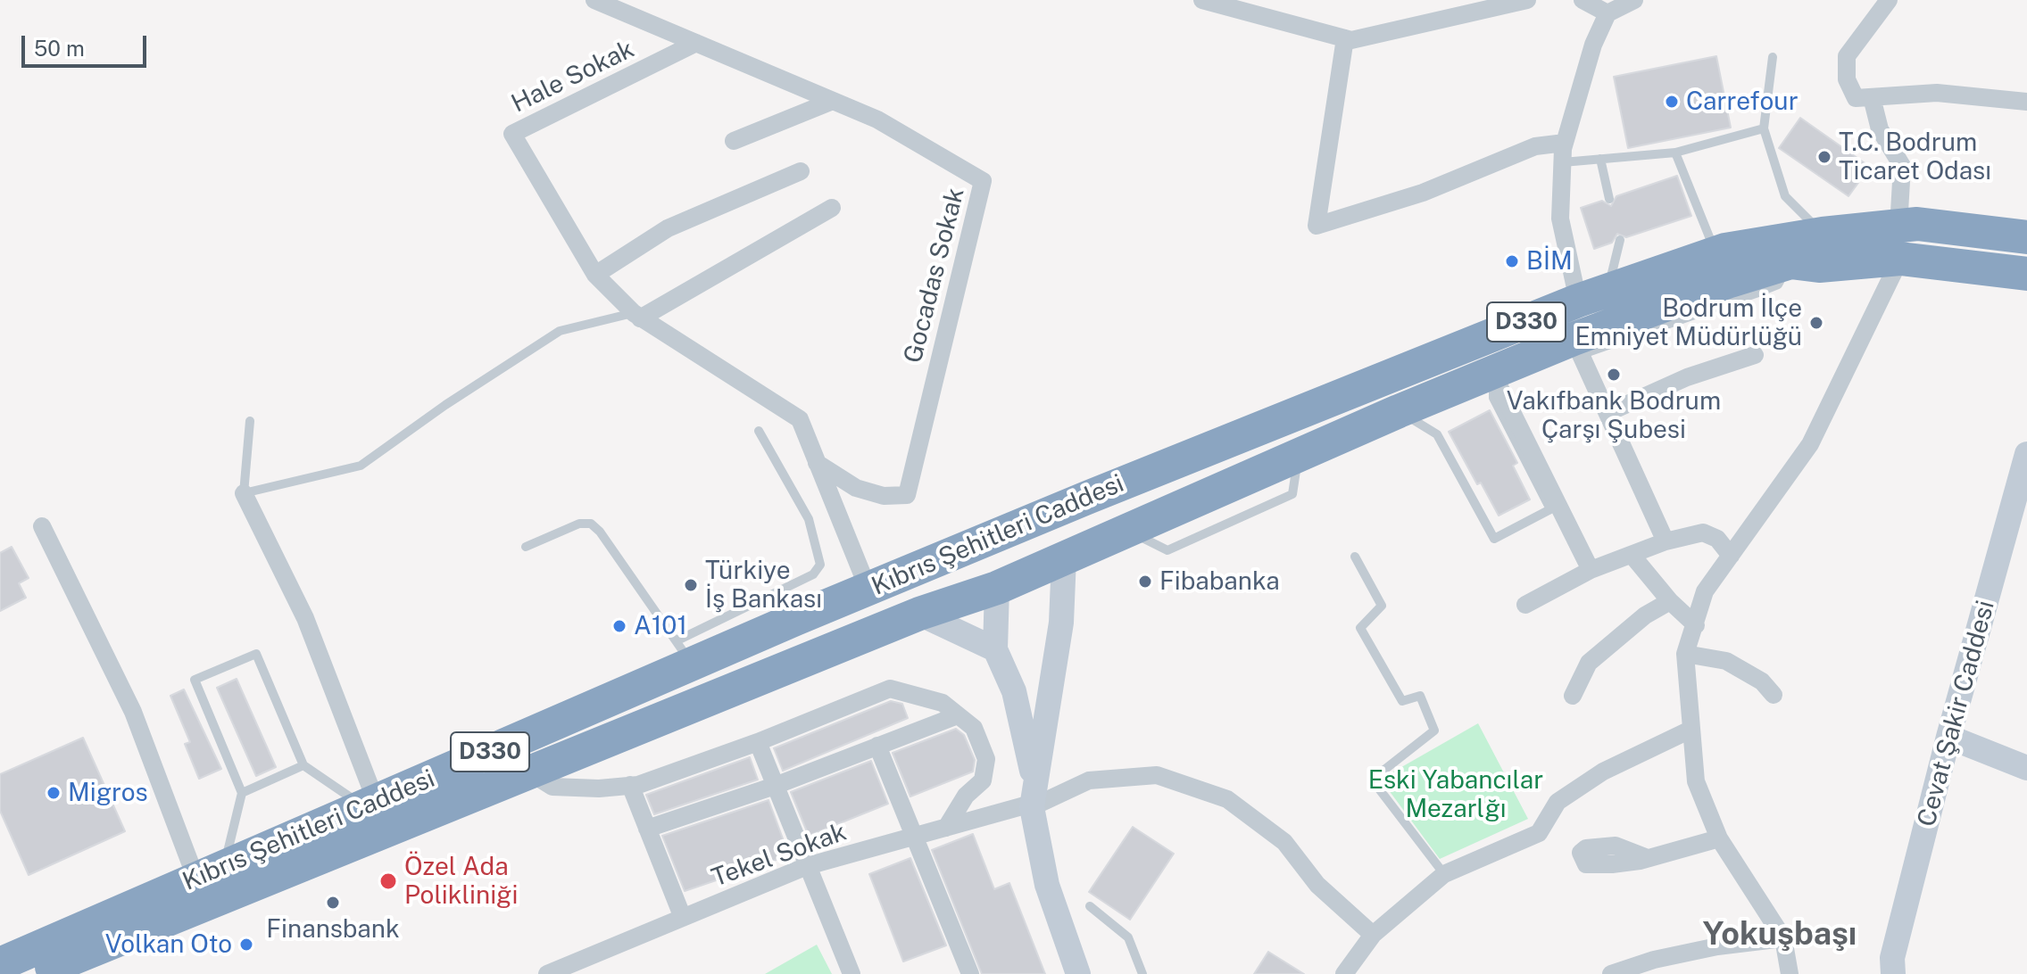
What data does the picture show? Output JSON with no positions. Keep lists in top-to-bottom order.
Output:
{
  "streets": {
    "highway": ["D330", "Kıbrıs Şehitleri Caddesi"],
    "main road": ["Cevat Şakir Caddesi"],
    "street": ["Hale Sokak", "Gocadas Sokak", "Tekel Sokak"]
  },
  "crossings": [
    ["Hale Sokak", "Gocadas Sokak"],
    ["Hale Sokak", "Kıbrıs Şehitleri Caddesi"]
  ],
  "districts": ["Yokuşbaşı"],
  "parks": ["Eski Yabancılar Mezarlğı"],
  "places": [
    "Carrefour",
    "T.C. Bodrum Ticaret Odası",
    "BİM",
    "Bodrum İlçe Emniyet Müdürlüğü",
    "Vakıfbank Bodrum Çarşı Şubesi",
    "Fibabanka",
    "Türkiye İş Bankası",
    "A101",
    "Migros",
    "Özel Ada Polikliniği",
    "Finansbank",
    "Volkan Oto"
  ],
  "scale_bar": "50 m"
}
